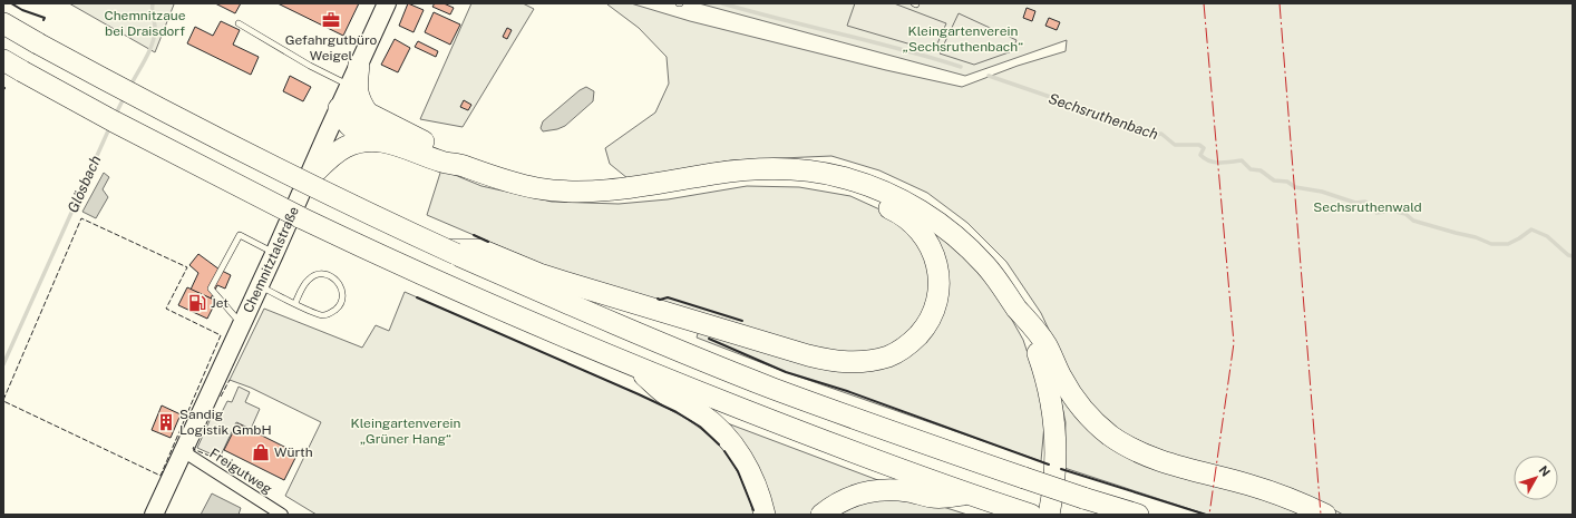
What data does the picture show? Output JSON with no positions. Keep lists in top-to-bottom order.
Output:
{
  "streets": {
    "main road": ["Chemnitztalstraße"],
    "street": ["Freigutweg"]
  },
  "crossings": [
    ["Chemnitztalstraße", "Freigutweg"]
  ],
  "water": ["Sechsruthenbach", "Glösbach"],
  "parks": [
    "Chemnitzaue bei Draisdorf",
    "Kleingartenverein „Sechsruthenbach“",
    "Sechsruthenwald",
    "Kleingartenverein „Grüner Hang“"
  ],
  "places": {
    "office": ["Gefahrgutbüro Weigel"],
    "fuel station": ["Jet"],
    "building": ["Sandig Logistik GmbH"],
    "shop": ["Würth"]
  },
  "north": "top right"
}
